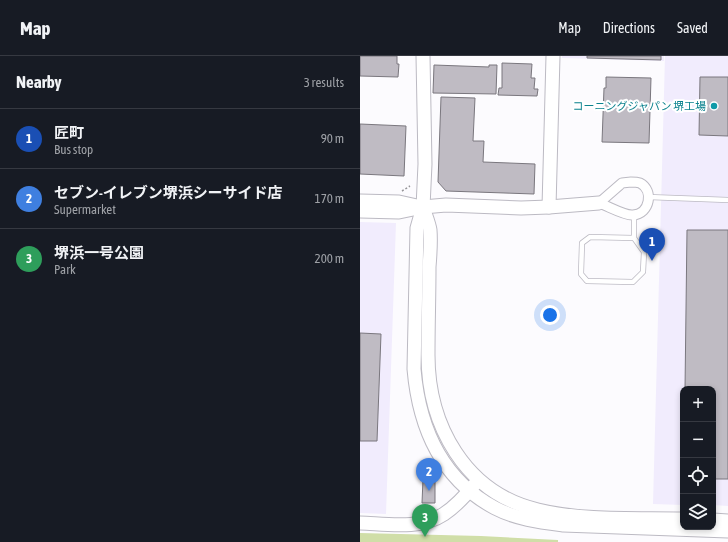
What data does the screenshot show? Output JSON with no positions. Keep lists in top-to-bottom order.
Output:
{
  "places": ["コーニングジャパン 堺工場"],
  "page": {
    "header": "Map",
    "nav": ["Map", "Directions", "Saved"],
    "heading": ["Nearby", "3 results"],
    "list": [
      {
        "mark": "1",
        "name": "匠町",
        "note": "Bus stop",
        "value": "90 m"
      },
      {
        "mark": "2",
        "name": "セブン-イレブン堺浜シーサイド店",
        "note": "Supermarket",
        "value": "170 m"
      },
      {
        "mark": "3",
        "name": "堺浜一号公園",
        "note": "Park",
        "value": "200 m"
      }
    ],
    "pins": ["1", "2", "3"],
    "map_buttons": ["+", "−"]
  }
}
